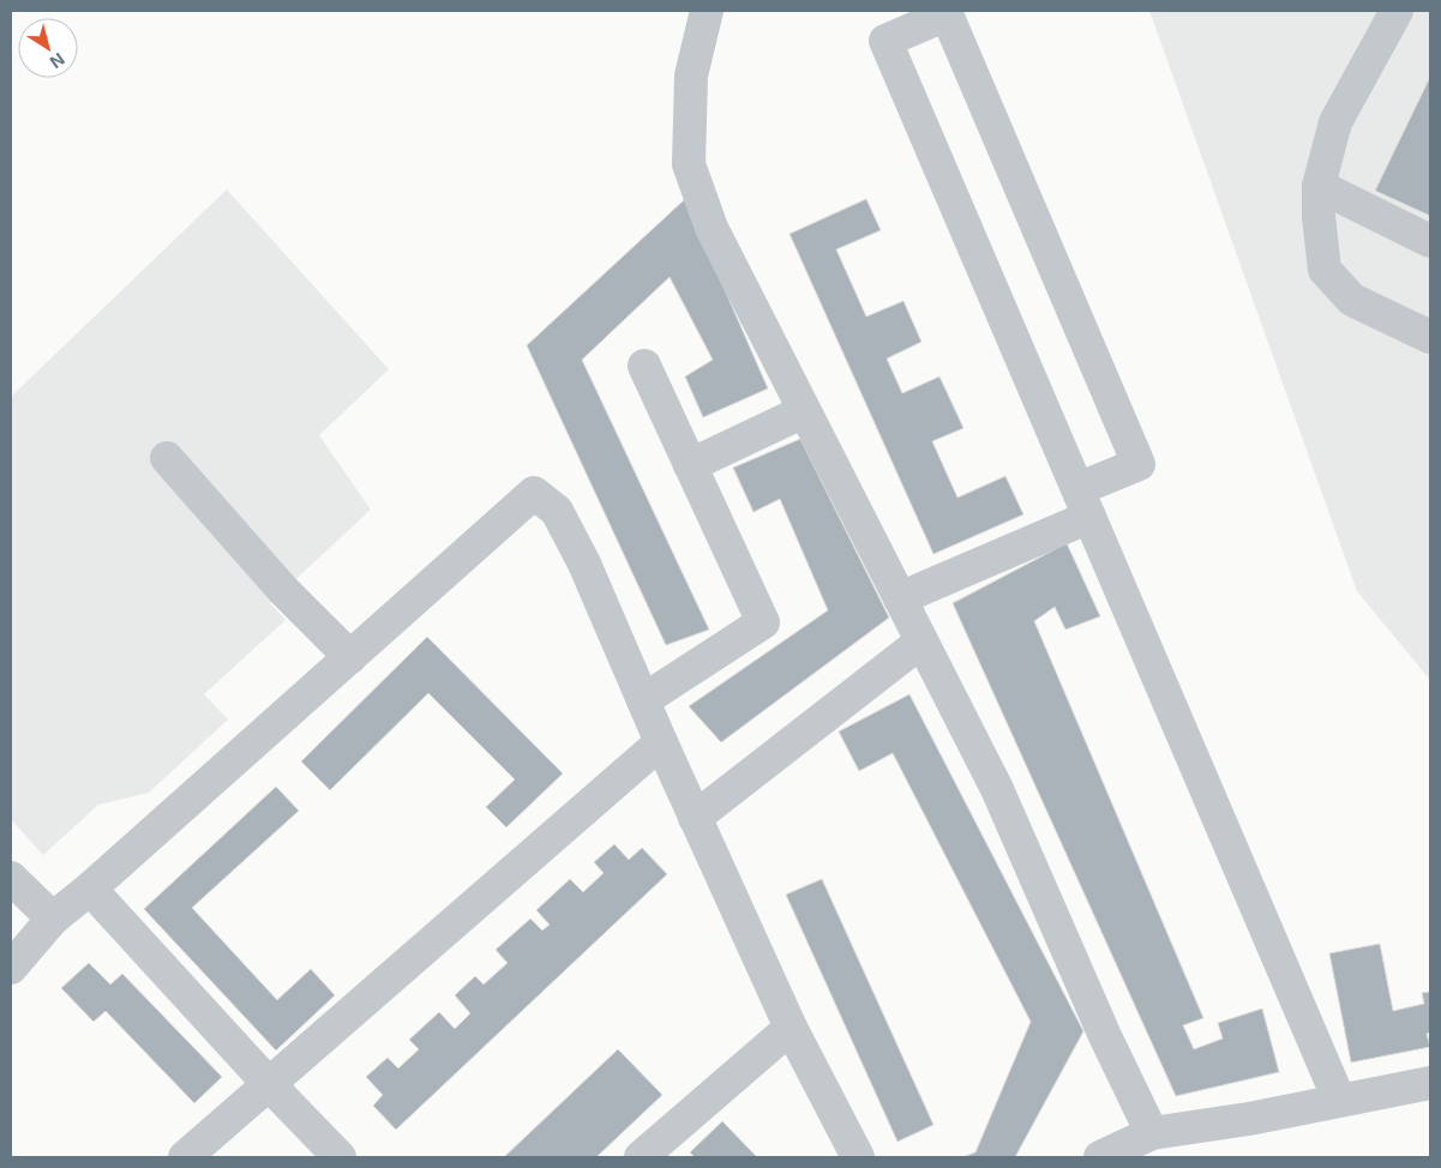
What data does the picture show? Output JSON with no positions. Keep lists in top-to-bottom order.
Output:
{
  "north": "bottom right"
}
